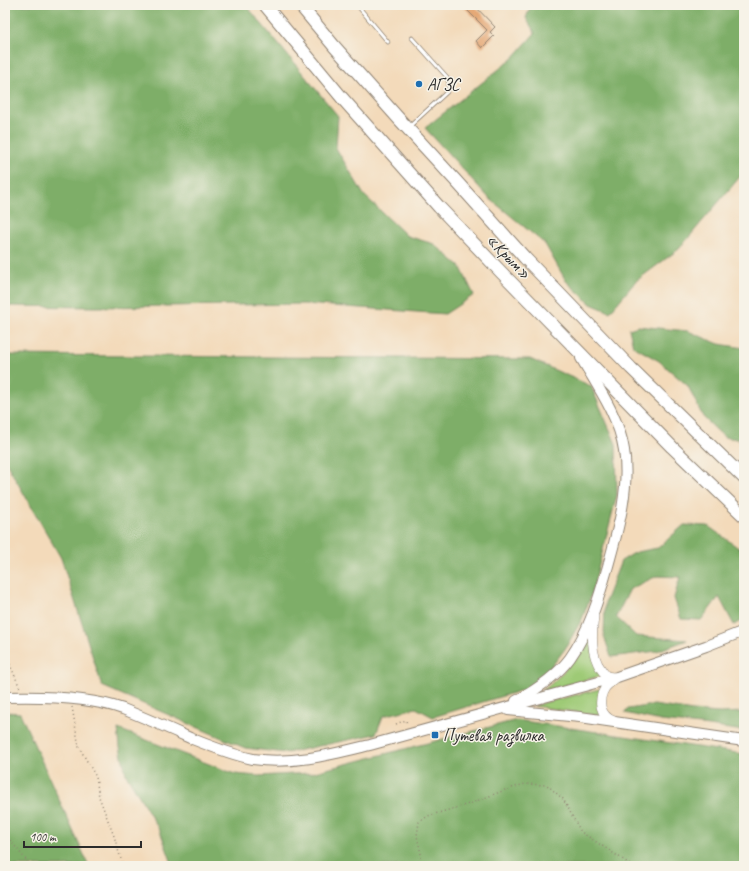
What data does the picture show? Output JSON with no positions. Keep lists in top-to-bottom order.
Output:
{
  "streets": {
    "highway": ["«Крым»"]
  },
  "places": {
    "other": ["АГЗС"],
    "transit": ["Путевая развилка"]
  },
  "scale_bar": "100 m"
}
